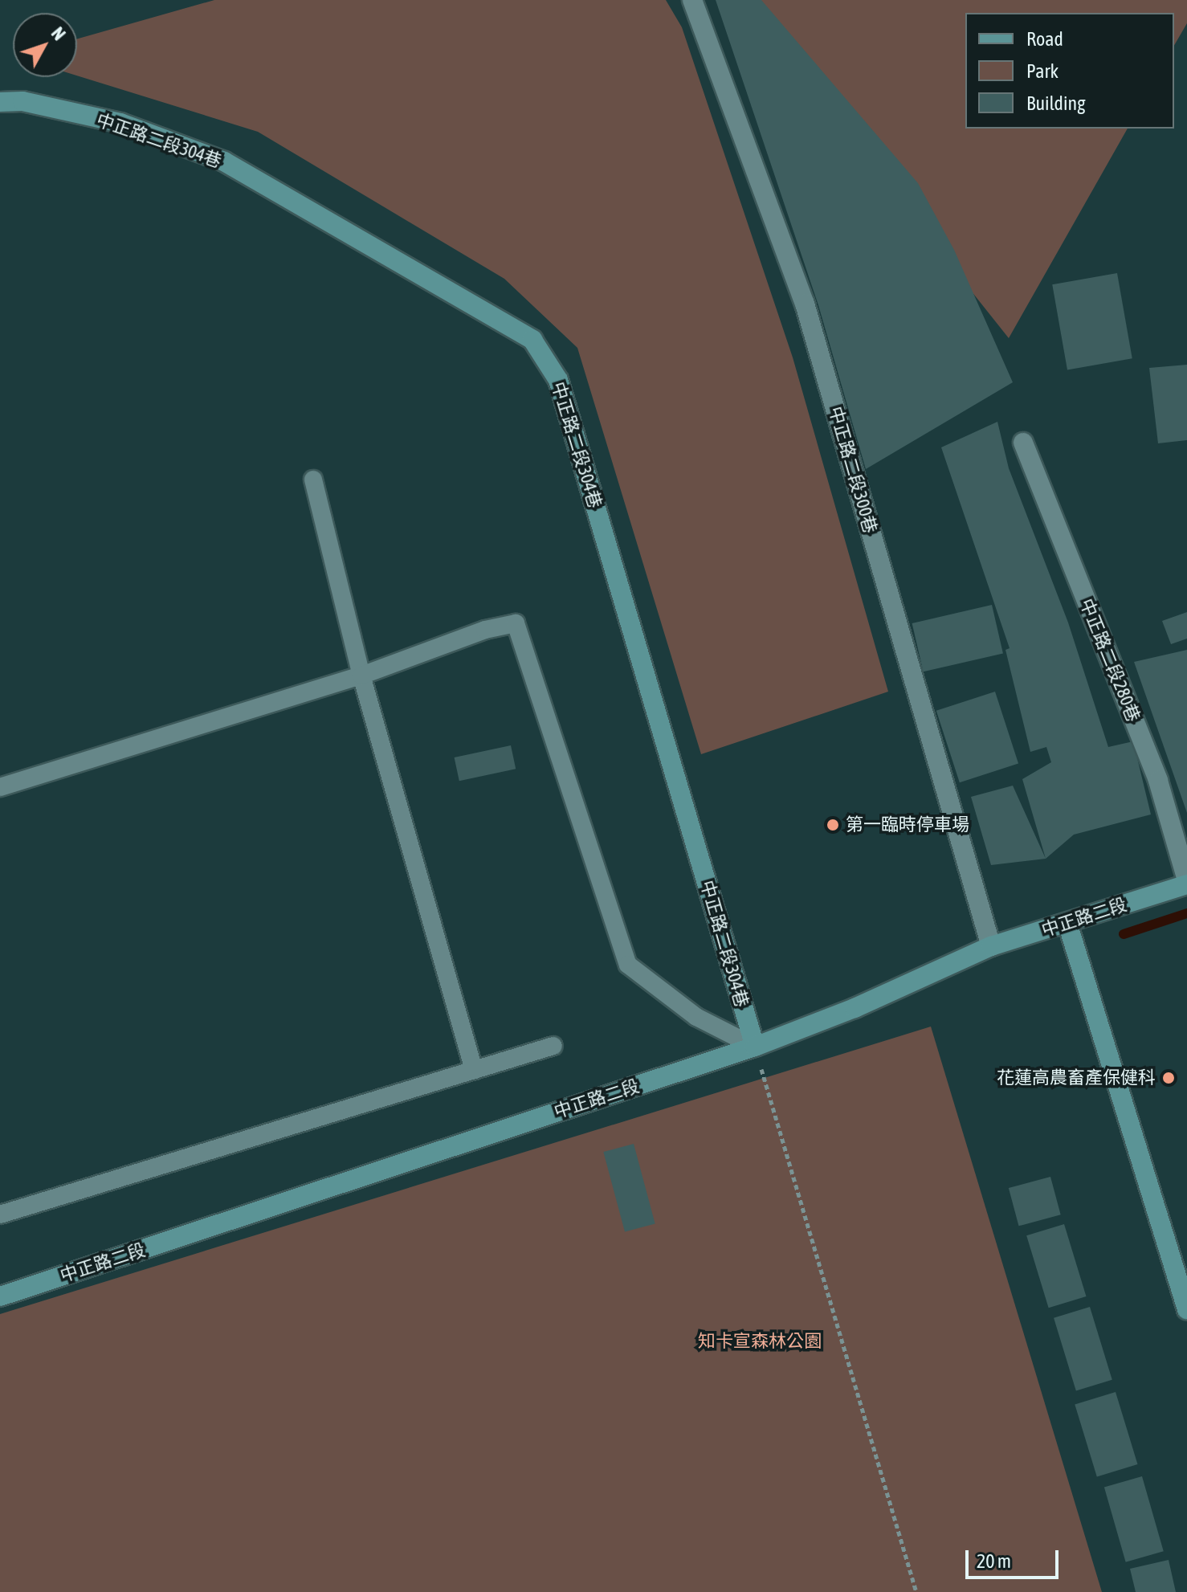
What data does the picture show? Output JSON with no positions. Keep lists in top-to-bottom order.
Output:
{
  "streets": {
    "street": [
      "中正路二段304巷",
      "中正路二段300巷",
      "中正路二段280巷",
      "中正路二段"
    ]
  },
  "crossings": [
    ["中正路二段304巷", "中正路二段"],
    ["中正路二段300巷", "中正路二段"],
    ["中正路二段280巷", "中正路二段"]
  ],
  "parks": ["知卡宣森林公園"],
  "places": ["第一臨時停車場", "花蓮高農畜產保健科"],
  "legend": ["Road", "Park", "Building"],
  "scale_bar": "20 m",
  "north": "top right"
}
